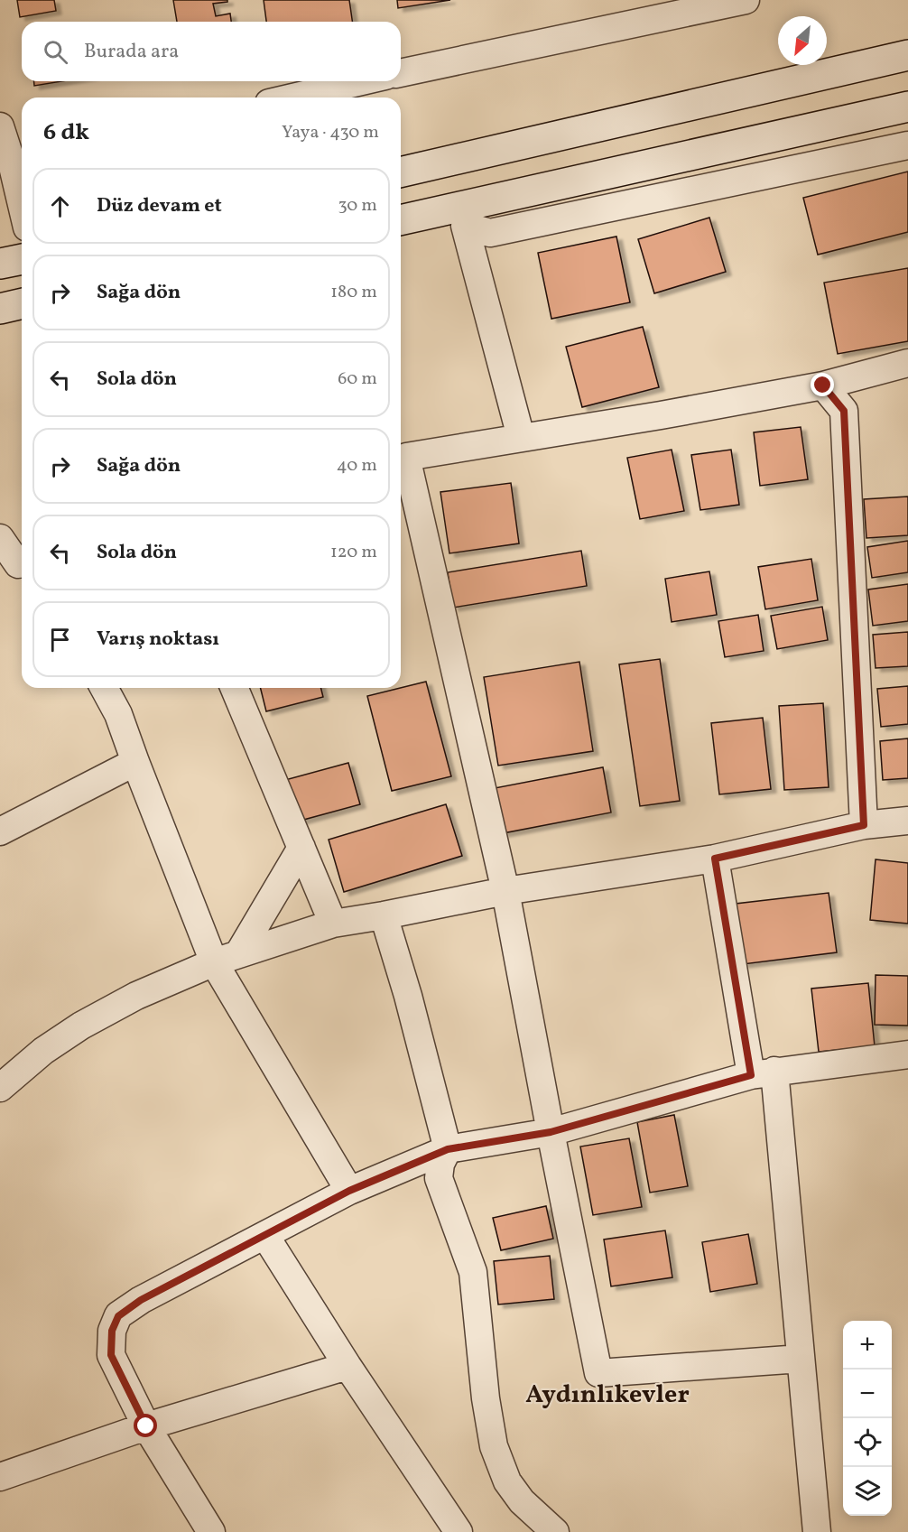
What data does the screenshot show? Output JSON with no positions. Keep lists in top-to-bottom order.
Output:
{
  "districts": ["Aydınlıkevler"],
  "north": "bottom left",
  "page": {
    "search": "Burada ara",
    "heading": ["6 dk", "Yaya · 430 m"],
    "list": [
      ["Düz devam et", "30 m"],
      ["Sağa dön", "180 m"],
      ["Sola dön", "60 m"],
      ["Sağa dön", "40 m"],
      ["Sola dön", "120 m"],
      "Varış noktası"
    ],
    "map_buttons": ["+", "−"]
  }
}
